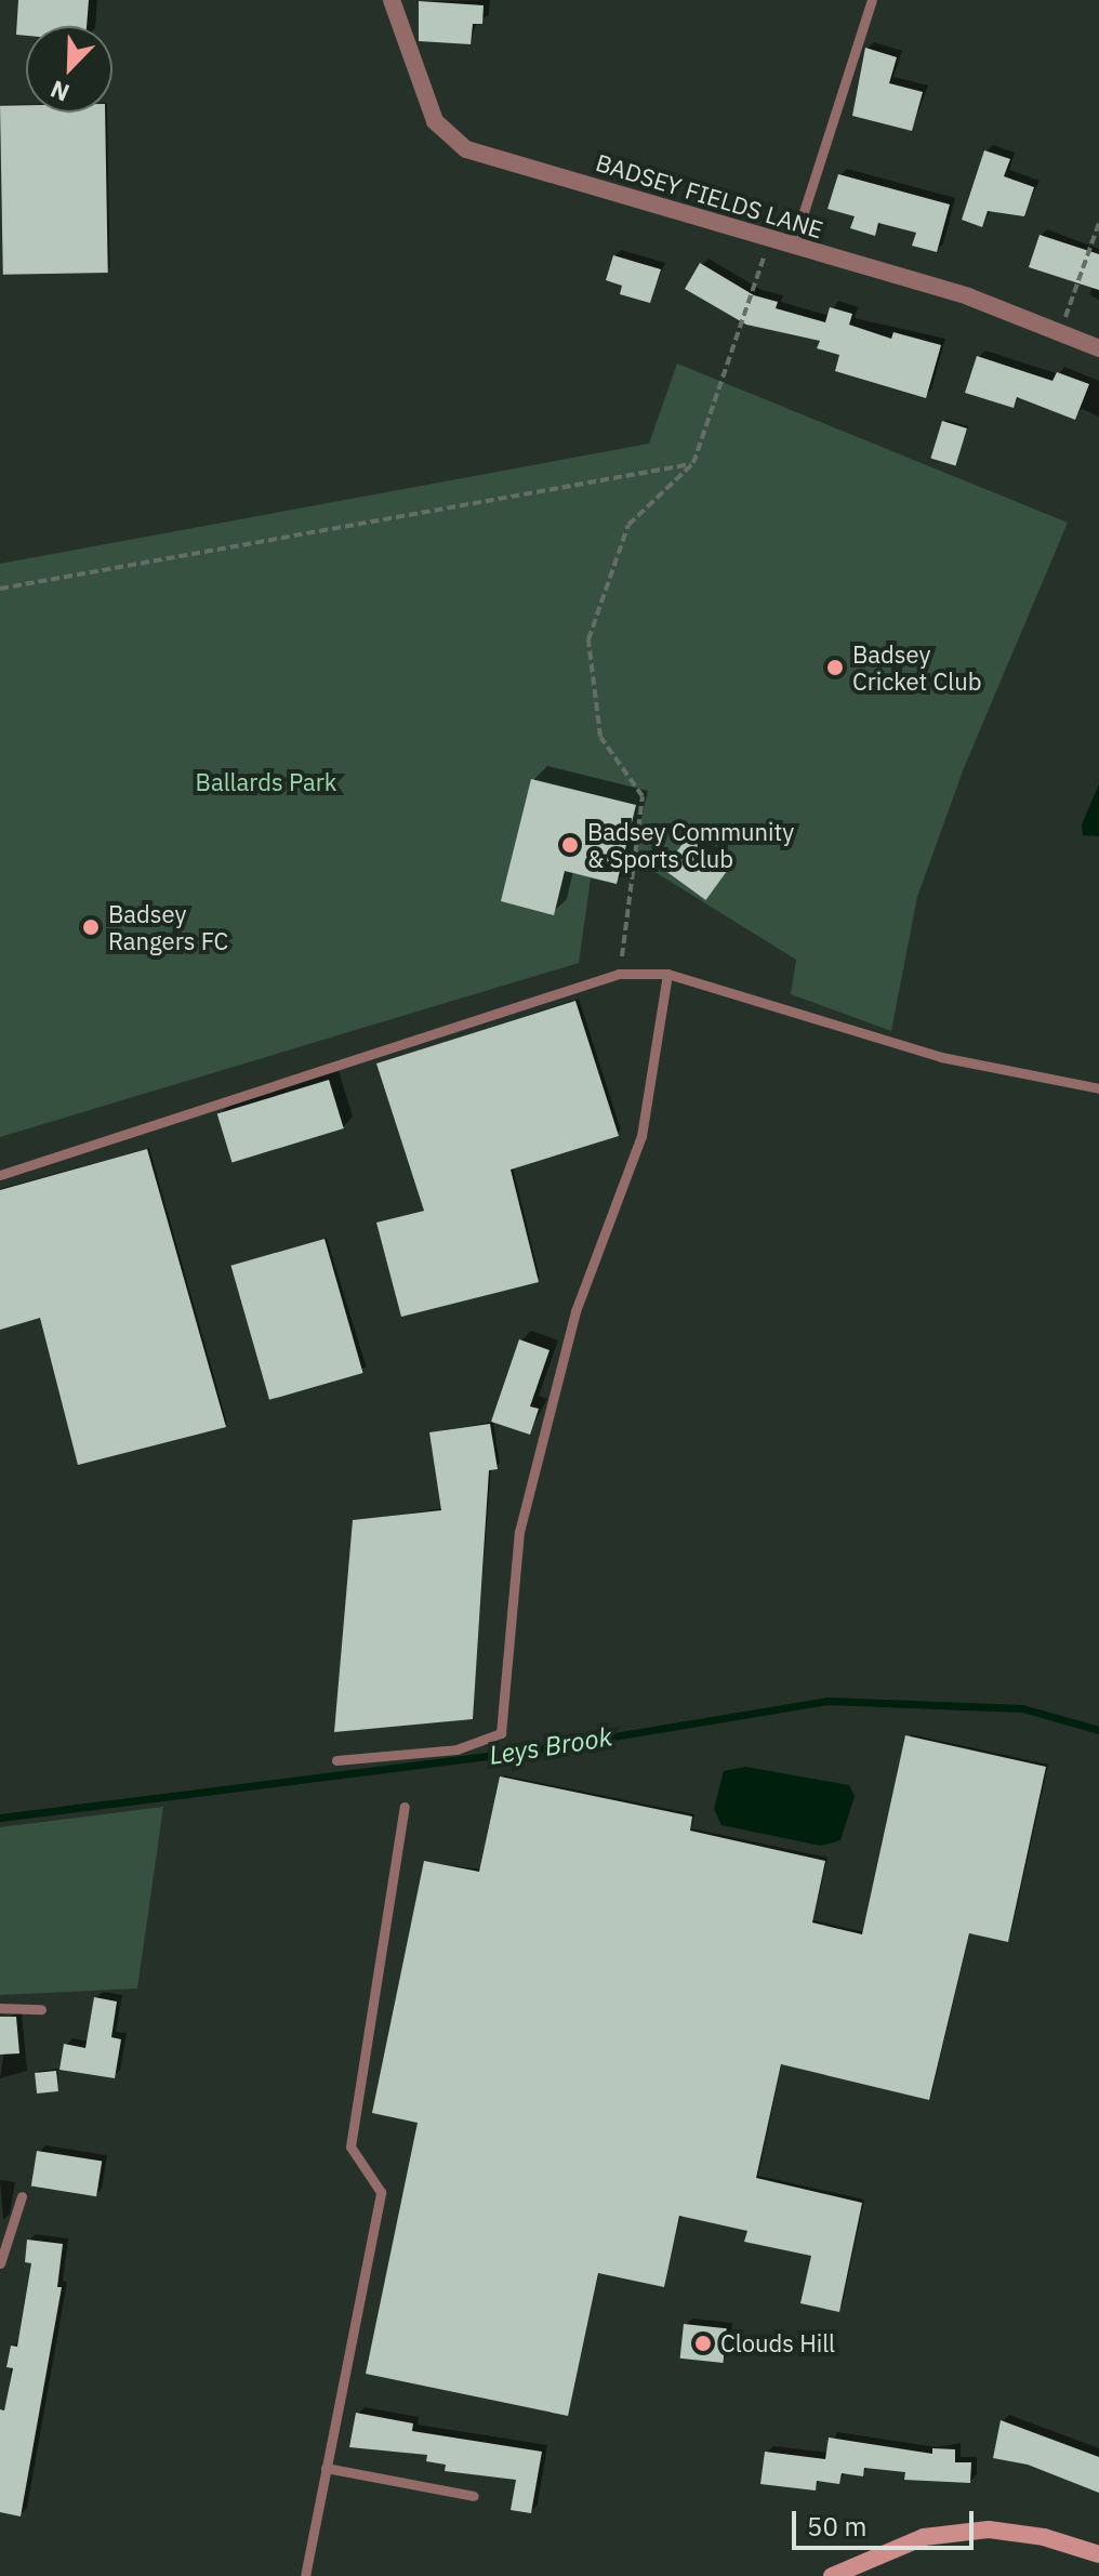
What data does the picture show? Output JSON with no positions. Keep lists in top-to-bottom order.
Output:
{
  "streets": {
    "street": ["BADSEY FIELDS LANE"]
  },
  "water": ["Leys Brook"],
  "parks": ["Ballards Park"],
  "places": [
    "Badsey Cricket Club",
    "Badsey Community & Sports Club",
    "Badsey Rangers FC",
    "Clouds Hill"
  ],
  "scale_bar": "50 m",
  "north": "bottom left"
}
